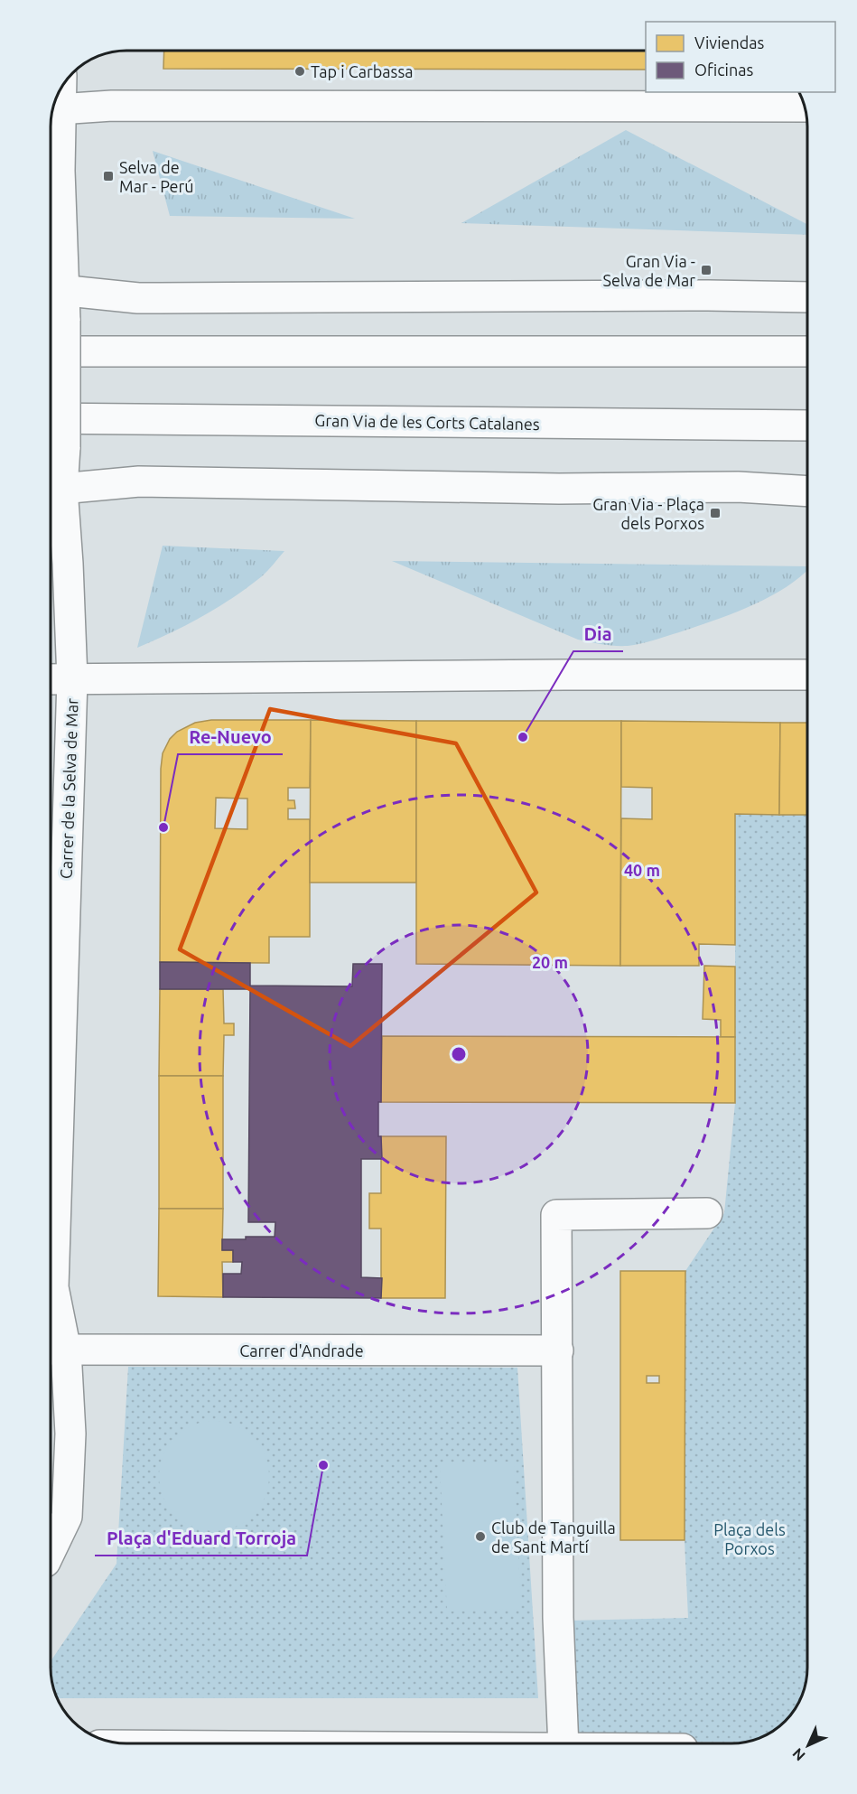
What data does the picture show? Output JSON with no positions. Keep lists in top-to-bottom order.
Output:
{
  "streets": {
    "main road": ["Gran Via de les Corts Catalanes", "Carrer de la Selva de Mar", "Carrer d'Andrade"]
  },
  "crossings": [
    ["Carrer de la Selva de Mar", "Carrer d'Andrade"]
  ],
  "parks": ["Plaça dels Porxos"],
  "places": {
    "other": [
      "Tap i Carbassa",
      "Dia",
      "Re-Nuevo",
      "Plaça d'Eduard Torroja",
      "Club de Tanguilla de Sant Martí"
    ],
    "transit": ["Selva de Mar - Perú", "Gran Via - Selva de Mar", "Gran Via - Plaça dels Porxos"]
  },
  "legend": ["Viviendas", "Oficinas"],
  "north": "bottom left",
  "rings": ["40 m", "20 m"]
}
